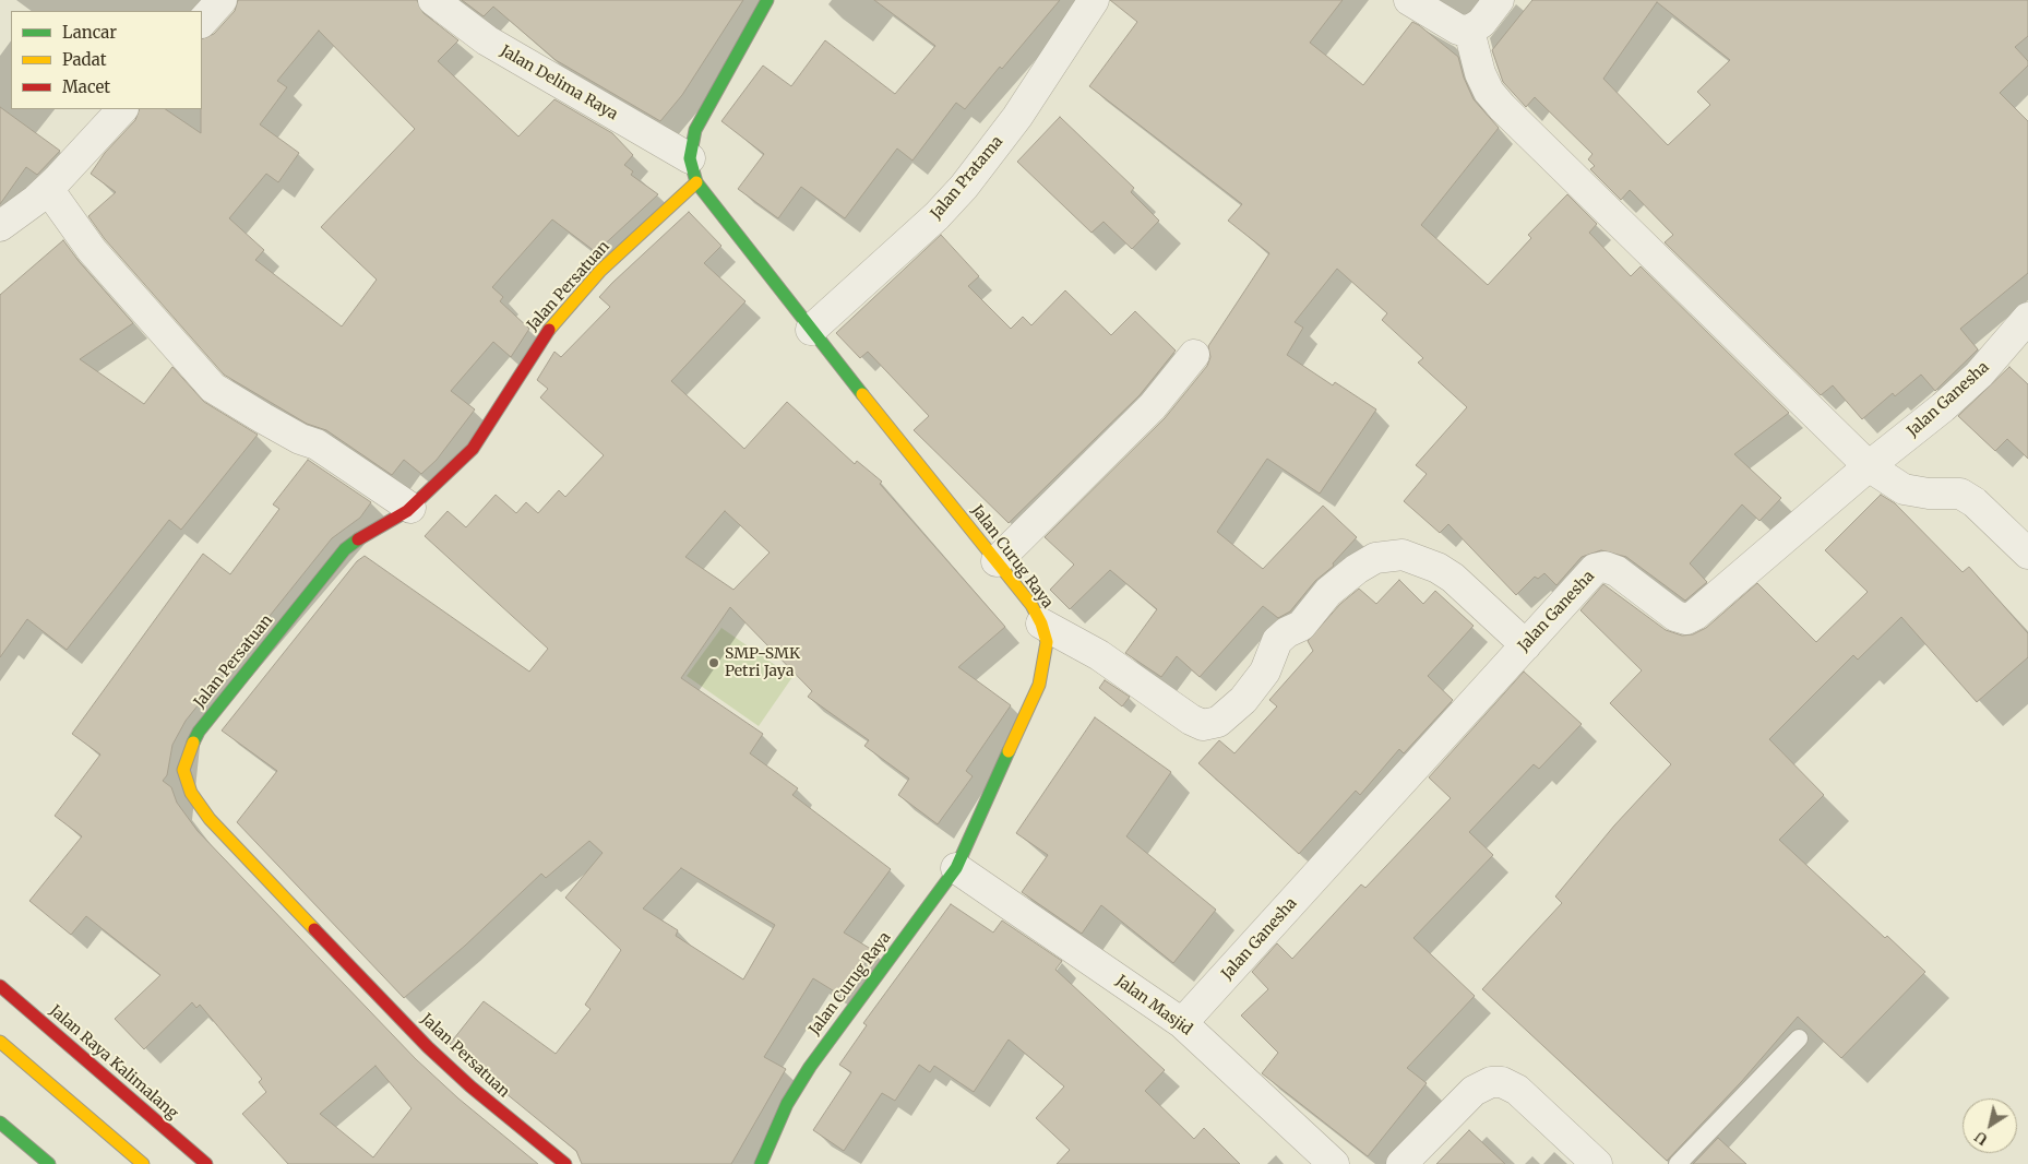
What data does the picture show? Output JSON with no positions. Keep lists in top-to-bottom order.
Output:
{
  "streets": {
    "main road": ["Jalan Persatuan", "Jalan Curug Raya", "Jalan Raya Kalimalang"],
    "street": [
      "Jalan Delima Raya",
      "Jalan Pratama",
      "Jalan Ganesha",
      "Jalan Masjid"
    ]
  },
  "crossings": [
    ["Jalan Delima Raya", "Jalan Persatuan"],
    ["Jalan Delima Raya", "Jalan Curug Raya"],
    ["Jalan Pratama", "Jalan Curug Raya"],
    ["Jalan Persatuan", "Jalan Curug Raya"],
    ["Jalan Ganesha", "Jalan Masjid"],
    ["Jalan Curug Raya", "Jalan Masjid"]
  ],
  "places": ["SMP-SMK Petri Jaya"],
  "legend": ["Lancar", "Padat", "Macet"],
  "north": "bottom left"
}
